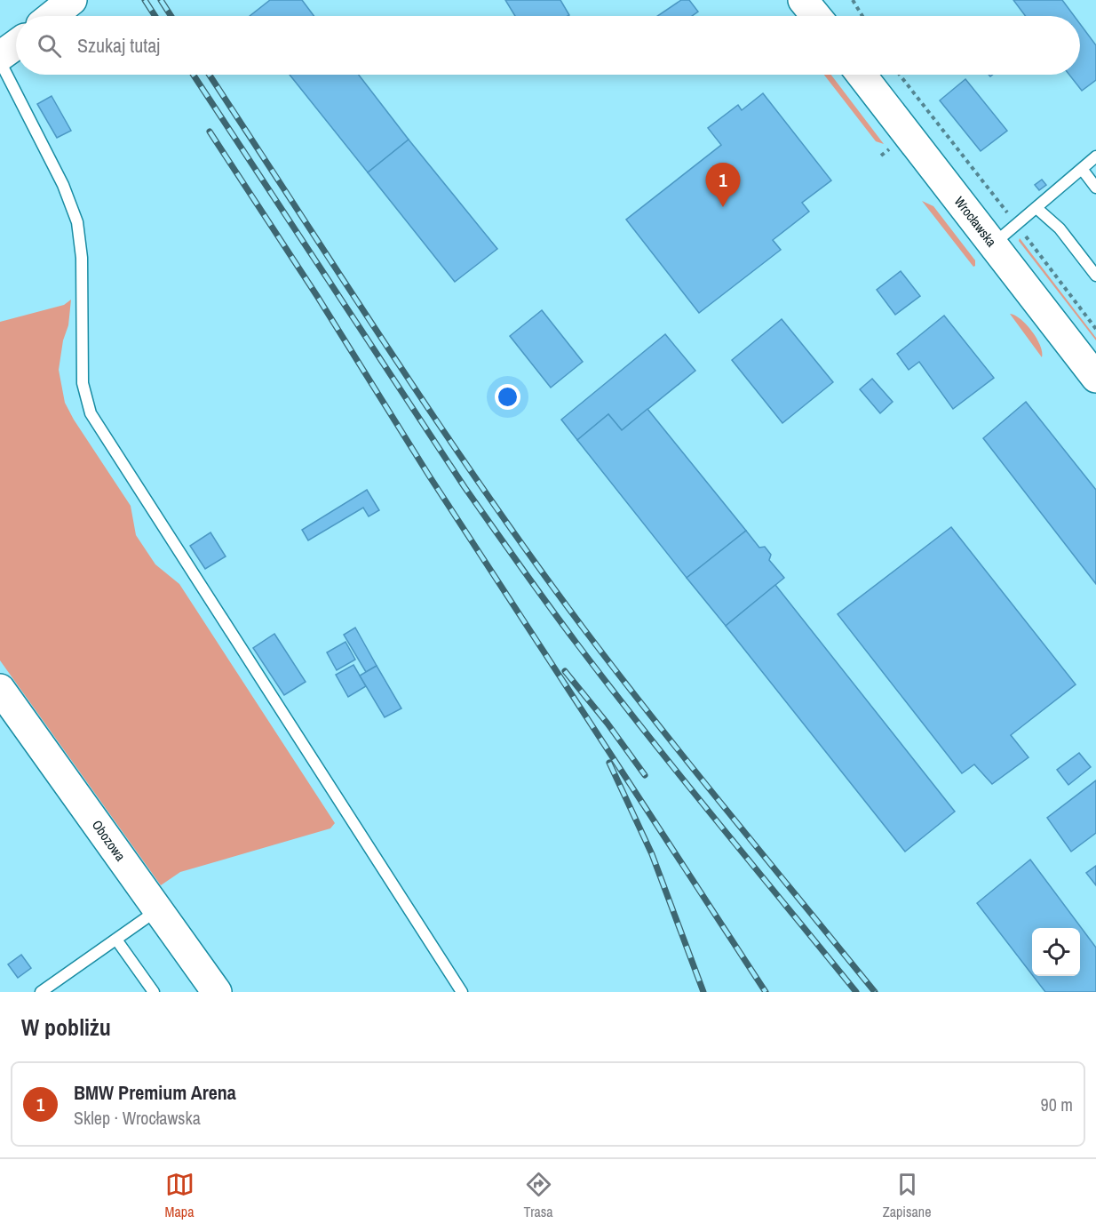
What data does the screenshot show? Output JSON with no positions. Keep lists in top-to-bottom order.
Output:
{
  "streets": {
    "street": ["Wrocławska", "Obozowa"]
  },
  "page": {
    "search": "Szukaj tutaj",
    "pins": "1",
    "heading": "W pobliżu",
    "list": [
      {
        "mark": "1",
        "name": "BMW Premium Arena",
        "note": "Sklep · Wrocławska",
        "value": "90 m"
      }
    ],
    "nav": ["Mapa", "Trasa", "Zapisane"]
  }
}
